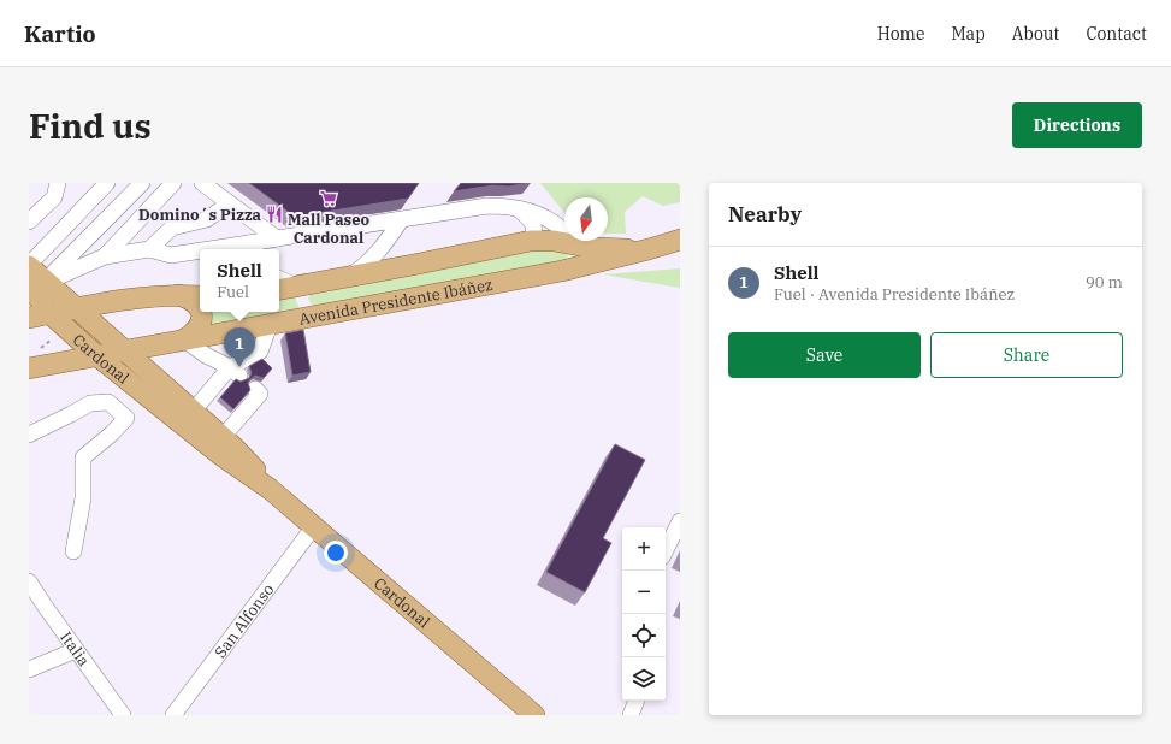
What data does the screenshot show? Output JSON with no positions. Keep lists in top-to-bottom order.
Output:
{
  "streets": {
    "main road": ["Avenida Presidente Ibáñez", "Cardonal"],
    "street": ["San Alfonso", "Italia"]
  },
  "crossings": [
    ["Avenida Presidente Ibáñez", "Cardonal"],
    ["Cardonal", "San Alfonso"]
  ],
  "places": {
    "supermarket": ["Mall Paseo Cardonal"],
    "restaurant": ["Domino´s Pizza"]
  },
  "north": "bottom",
  "page": {
    "header": "Kartio",
    "nav": [
      "Home",
      "Map",
      "About",
      "Contact"
    ],
    "buttons": [
      "Directions",
      ["Save", "Share"]
    ],
    "title": "Find us",
    "heading": "Nearby",
    "list": [
      {
        "mark": "1",
        "name": "Shell",
        "note": "Fuel · Avenida Presidente Ibáñez",
        "value": "90 m"
      }
    ],
    "popup": ["Shell", "Fuel"],
    "pins": "1",
    "map_buttons": ["+", "−"]
  }
}
